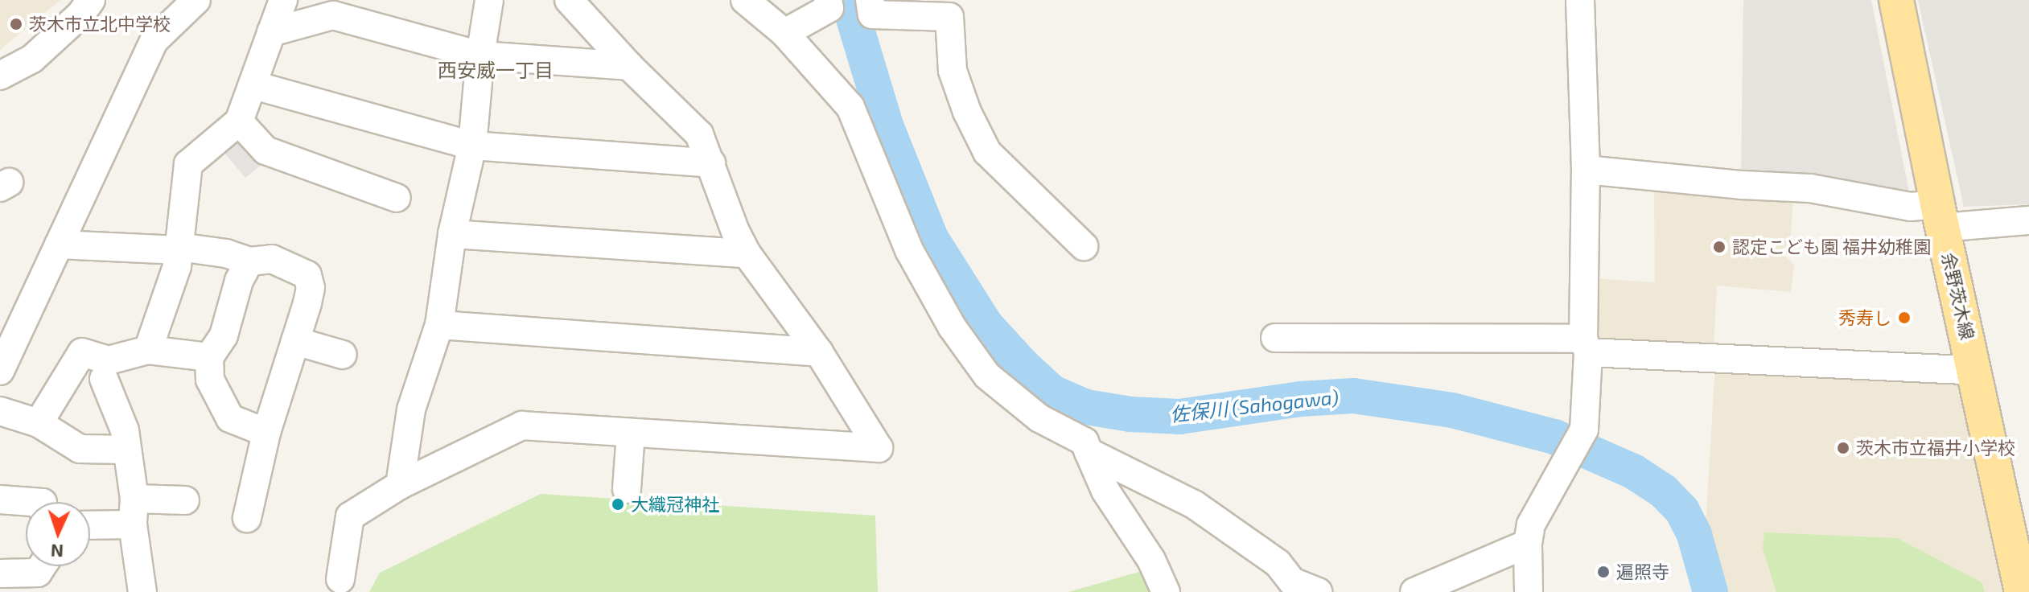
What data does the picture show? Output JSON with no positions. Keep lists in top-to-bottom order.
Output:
{
  "streets": {
    "main road": ["余野茨木線"]
  },
  "districts": ["西安威一丁目"],
  "water": ["佐保川 (Sahogawa)"],
  "places": [
    "茨木市立北中学校",
    "認定こども園 福井幼稚園",
    "秀寿し",
    "茨木市立福井小学校",
    "大織冠神社",
    "遍照寺"
  ],
  "north": "bottom"
}
